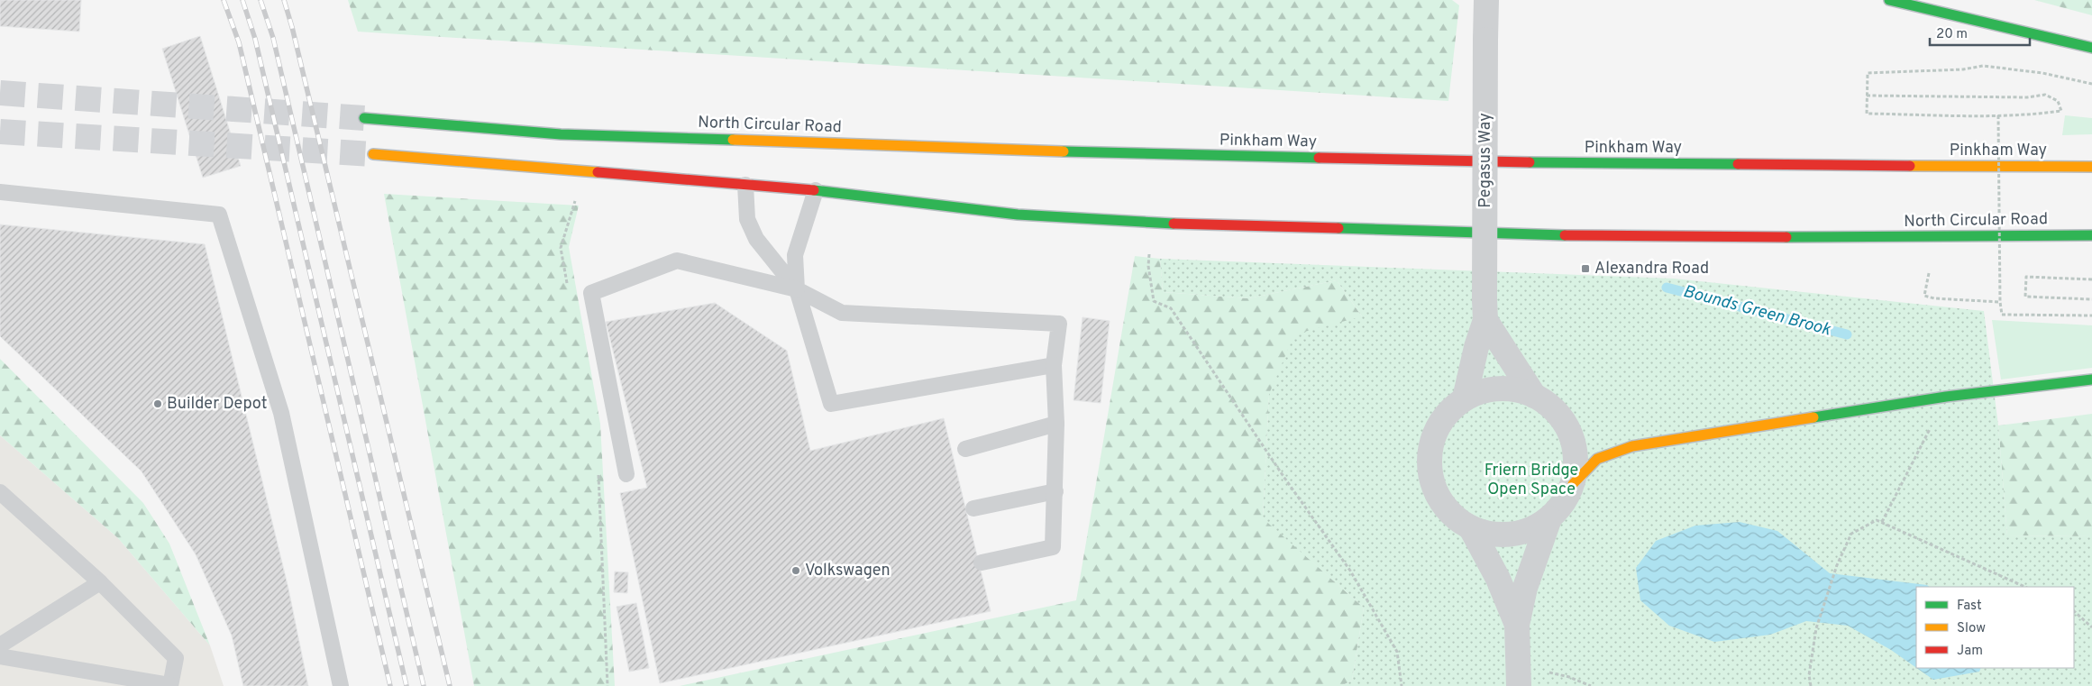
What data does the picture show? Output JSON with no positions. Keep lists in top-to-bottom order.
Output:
{
  "streets": {
    "highway": ["North Circular Road", "Pinkham Way"],
    "street": ["Pegasus Way"]
  },
  "crossings": [
    ["North Circular Road", "Pinkham Way"]
  ],
  "water": ["Bounds Green Brook"],
  "parks": ["Friern Bridge Open Space"],
  "places": {
    "transit": ["Alexandra Road"],
    "other": ["Builder Depot", "Volkswagen"]
  },
  "legend": ["Fast", "Slow", "Jam"],
  "scale_bar": "20 m"
}
